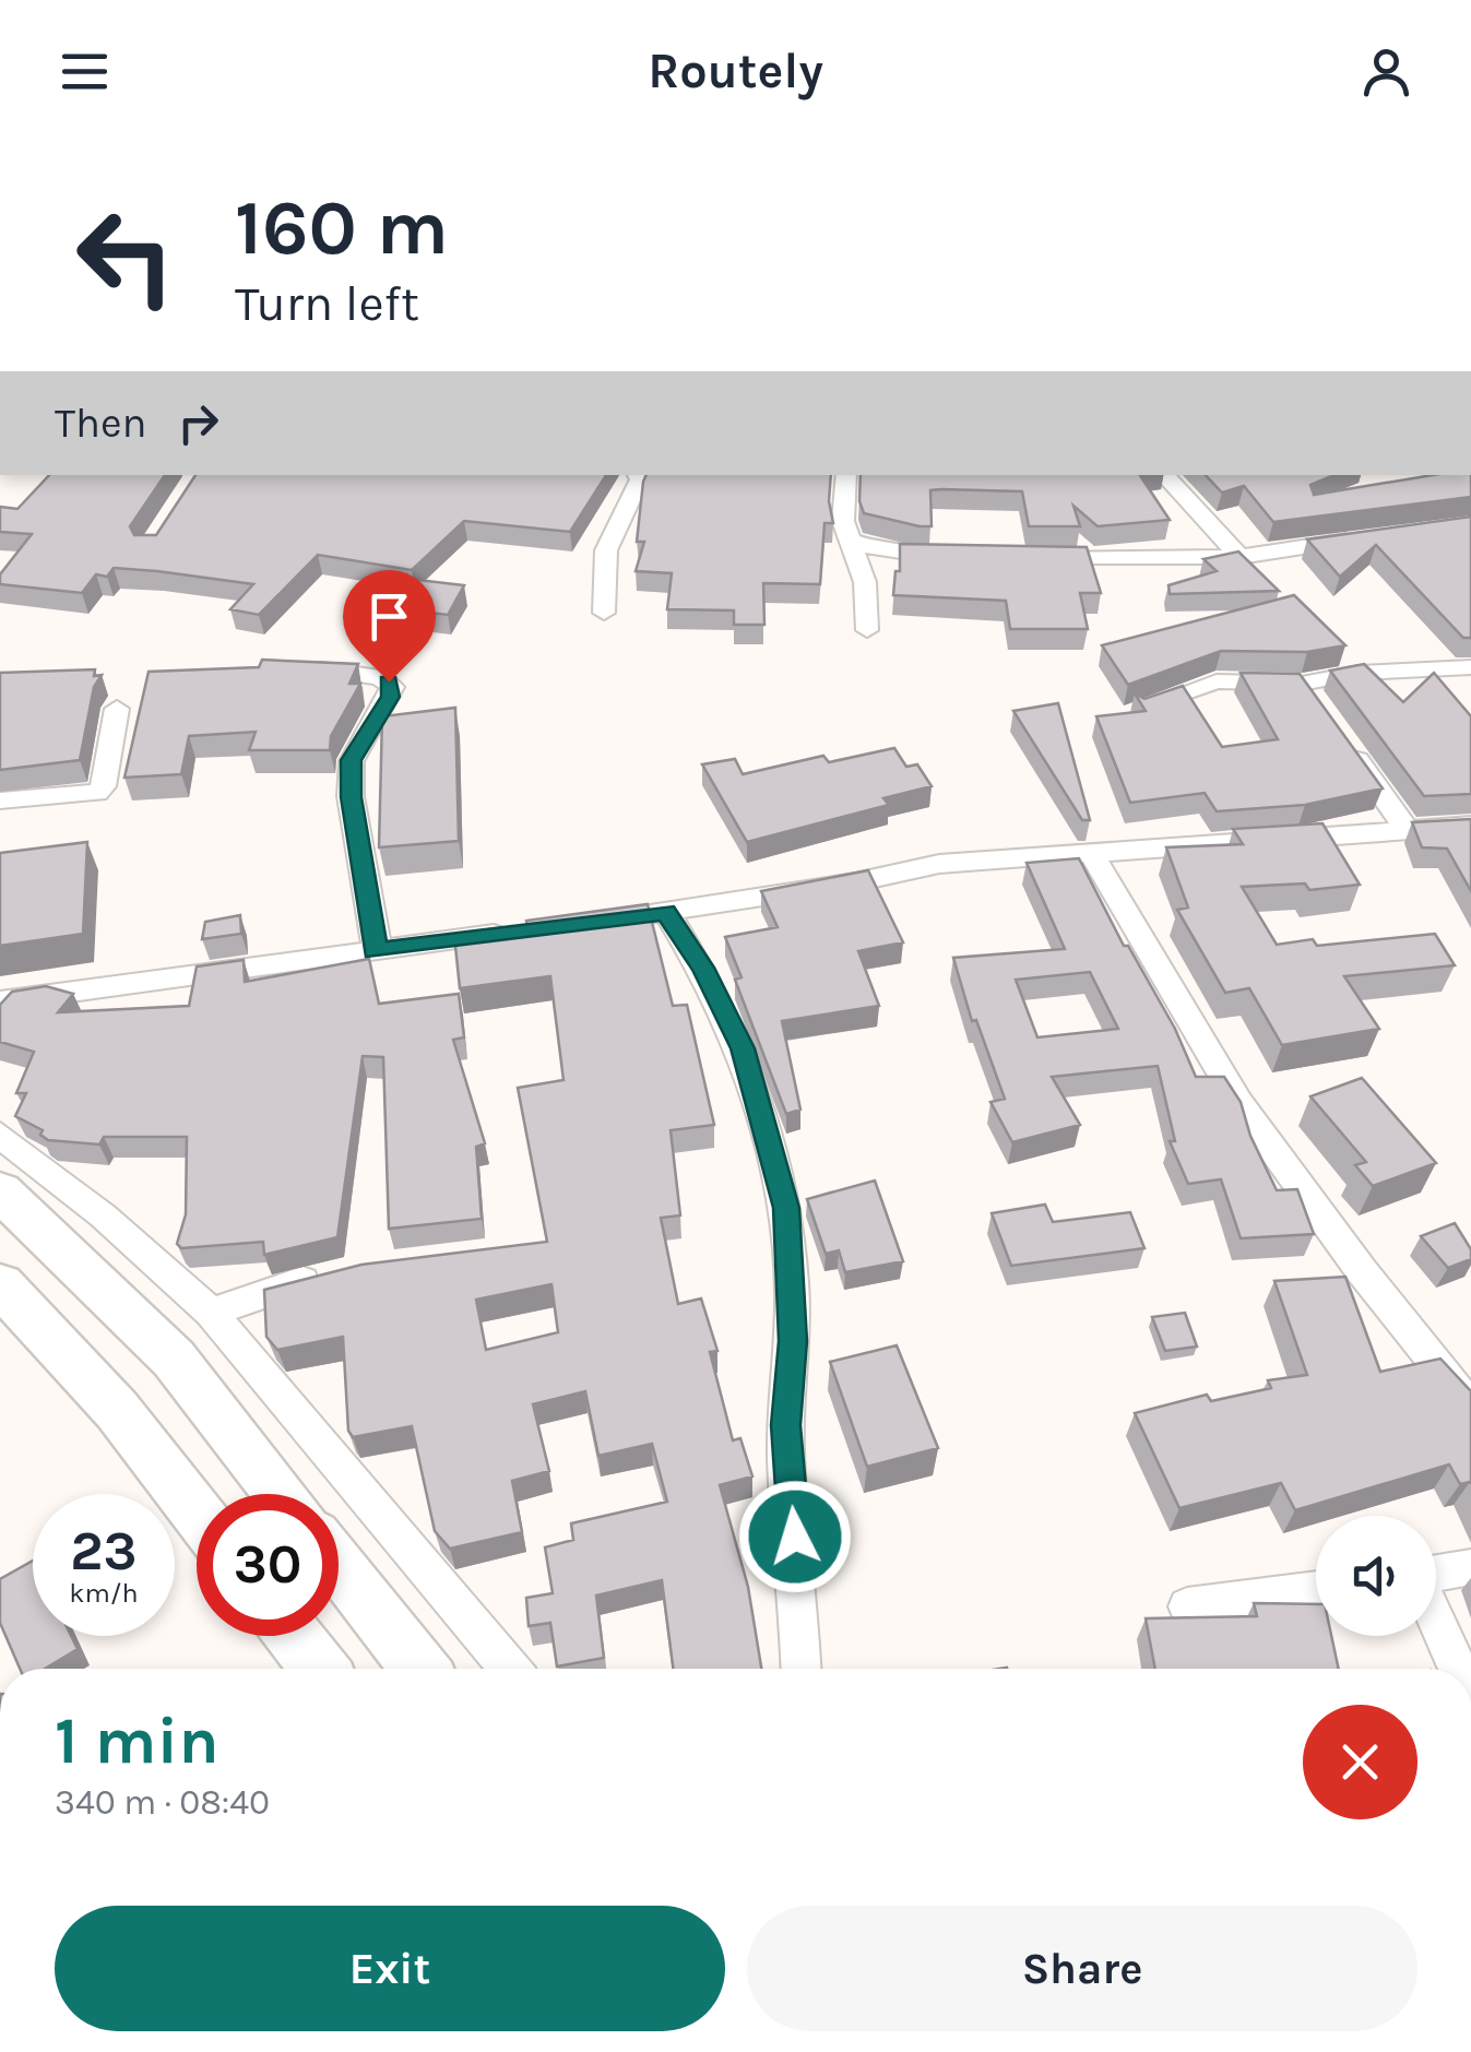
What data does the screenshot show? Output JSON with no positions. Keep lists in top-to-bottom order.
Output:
{
  "page": {
    "header": "Routely",
    "turn": ["160 m", "Turn left"],
    "then": "Then",
    "speed": "23 km/h",
    "limit": "30",
    "heading": ["1 min", "340 m · 08:40"],
    "buttons": ["Exit", "Share"]
  }
}
